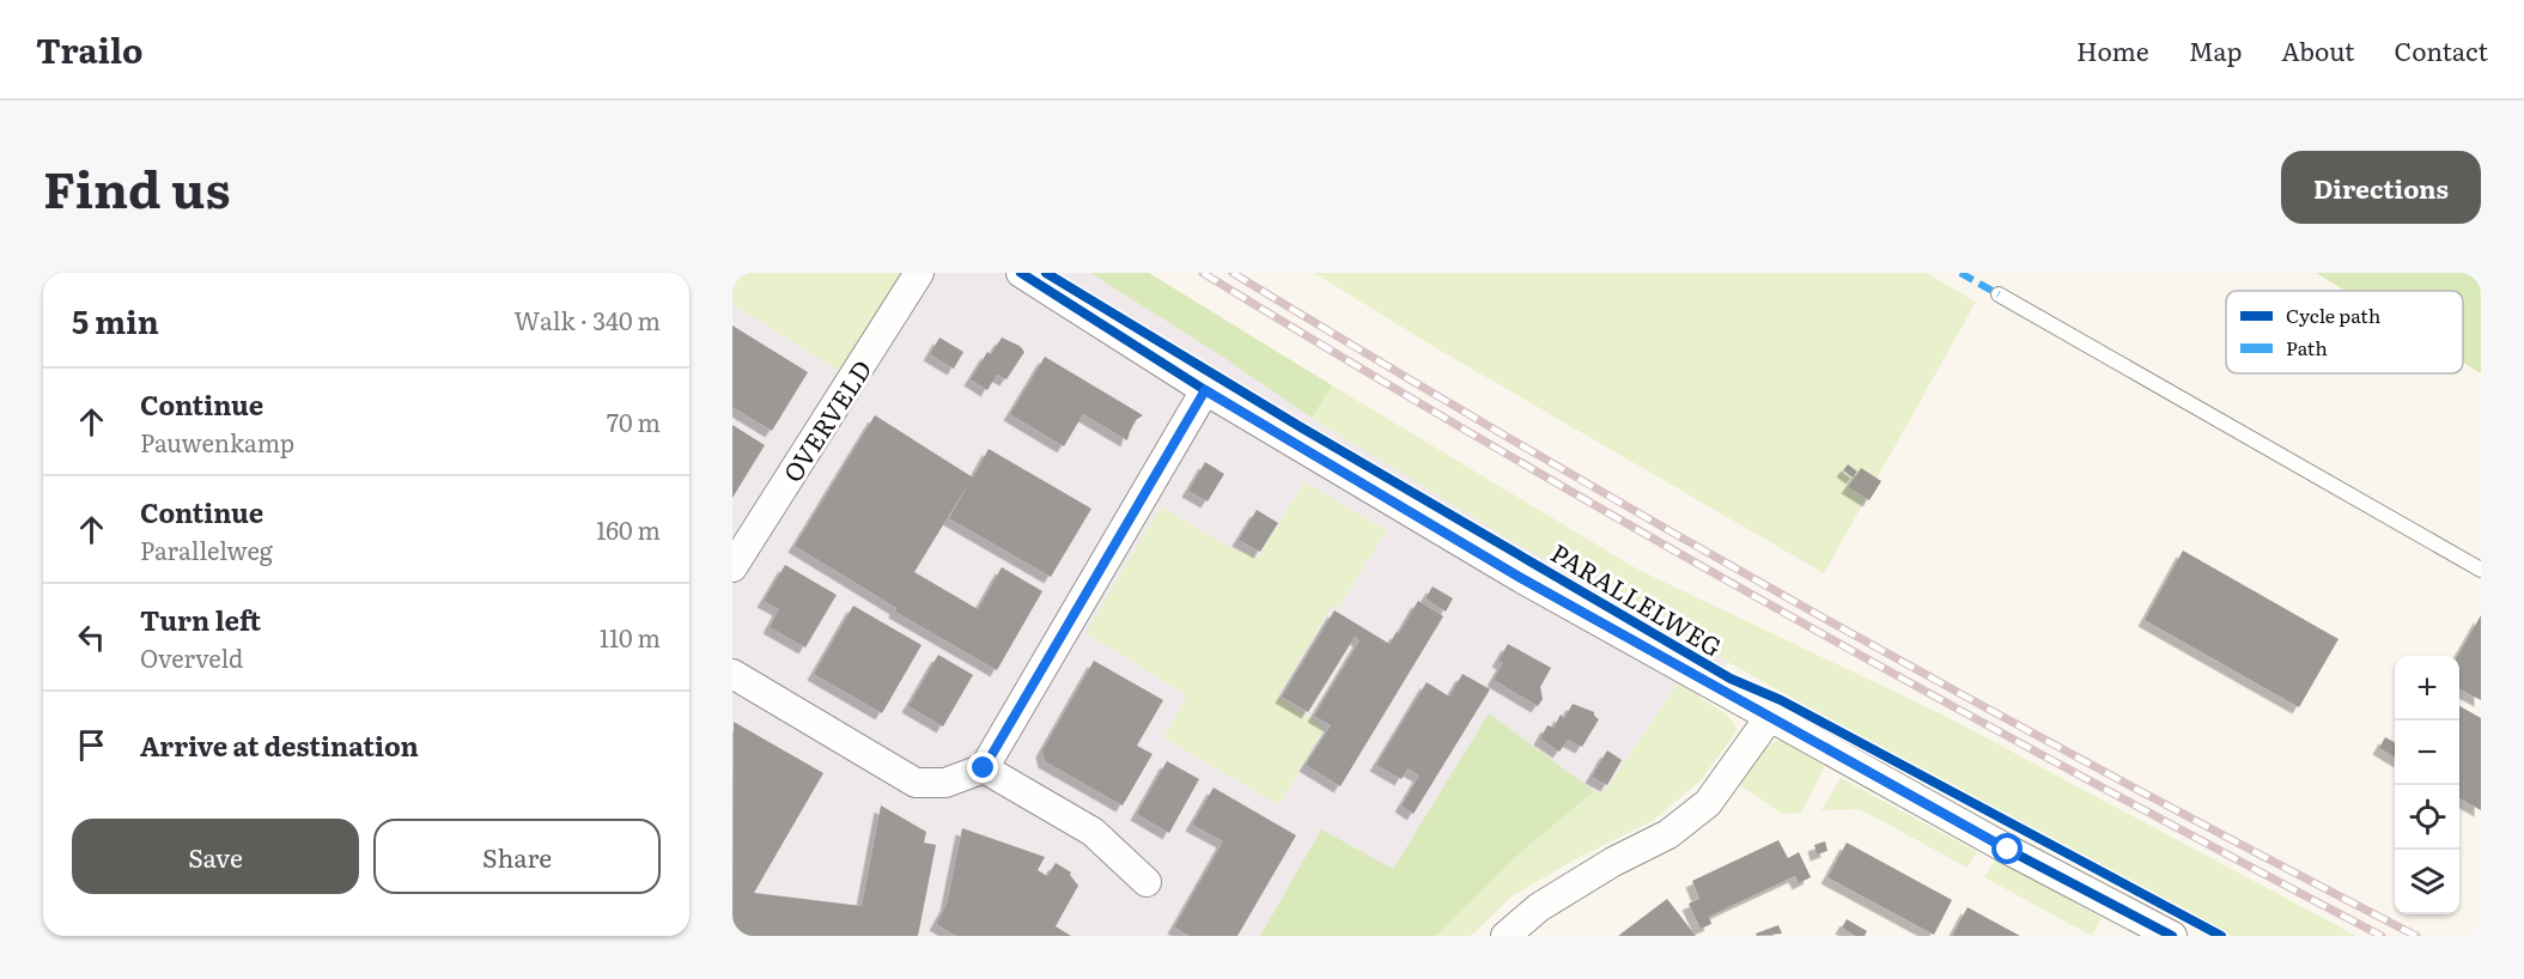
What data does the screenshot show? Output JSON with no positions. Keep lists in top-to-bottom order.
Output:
{
  "streets": {
    "street": ["OVERVELD", "PARALLELWEG"]
  },
  "legend": ["Cycle path", "Path"],
  "page": {
    "header": "Trailo",
    "nav": [
      "Home",
      "Map",
      "About",
      "Contact"
    ],
    "title": "Find us",
    "buttons": [
      "Directions",
      ["Save", "Share"]
    ],
    "heading": ["5 min", "Walk · 340 m"],
    "list": [
      ["Continue", "Pauwenkamp", "70 m"],
      ["Continue", "Parallelweg", "160 m"],
      ["Turn left", "Overveld", "110 m"],
      "Arrive at destination"
    ],
    "map_buttons": ["+", "−"]
  }
}
